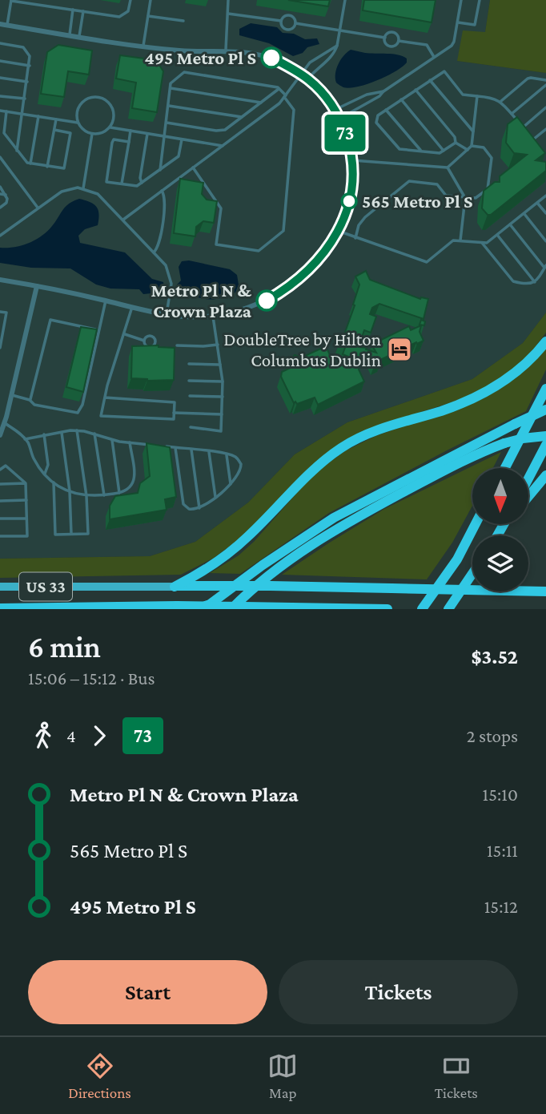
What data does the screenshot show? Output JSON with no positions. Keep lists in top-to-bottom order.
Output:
{
  "streets": {
    "highway": ["US 33"]
  },
  "places": {
    "other": ["495 Metro Pl S", "565 Metro Pl S", "Metro Pl N & Crown Plaza"],
    "hotel": ["DoubleTree by Hilton Columbus Dublin"]
  },
  "lines": ["bus line 73"],
  "north": "bottom",
  "page": {
    "on_map": "73",
    "heading": ["6 min", "15:06 – 15:12 · Bus", "$3.52"],
    "legs": ["4", "73", "2 stops"],
    "list": [
      {
        "name": "Metro Pl N & Crown Plaza",
        "value": "15:10"
      },
      {
        "name": "565 Metro Pl S",
        "value": "15:11"
      },
      {
        "name": "495 Metro Pl S",
        "value": "15:12"
      }
    ],
    "buttons": ["Start", "Tickets"],
    "tabs": ["Directions", "Map", "Tickets"]
  }
}
